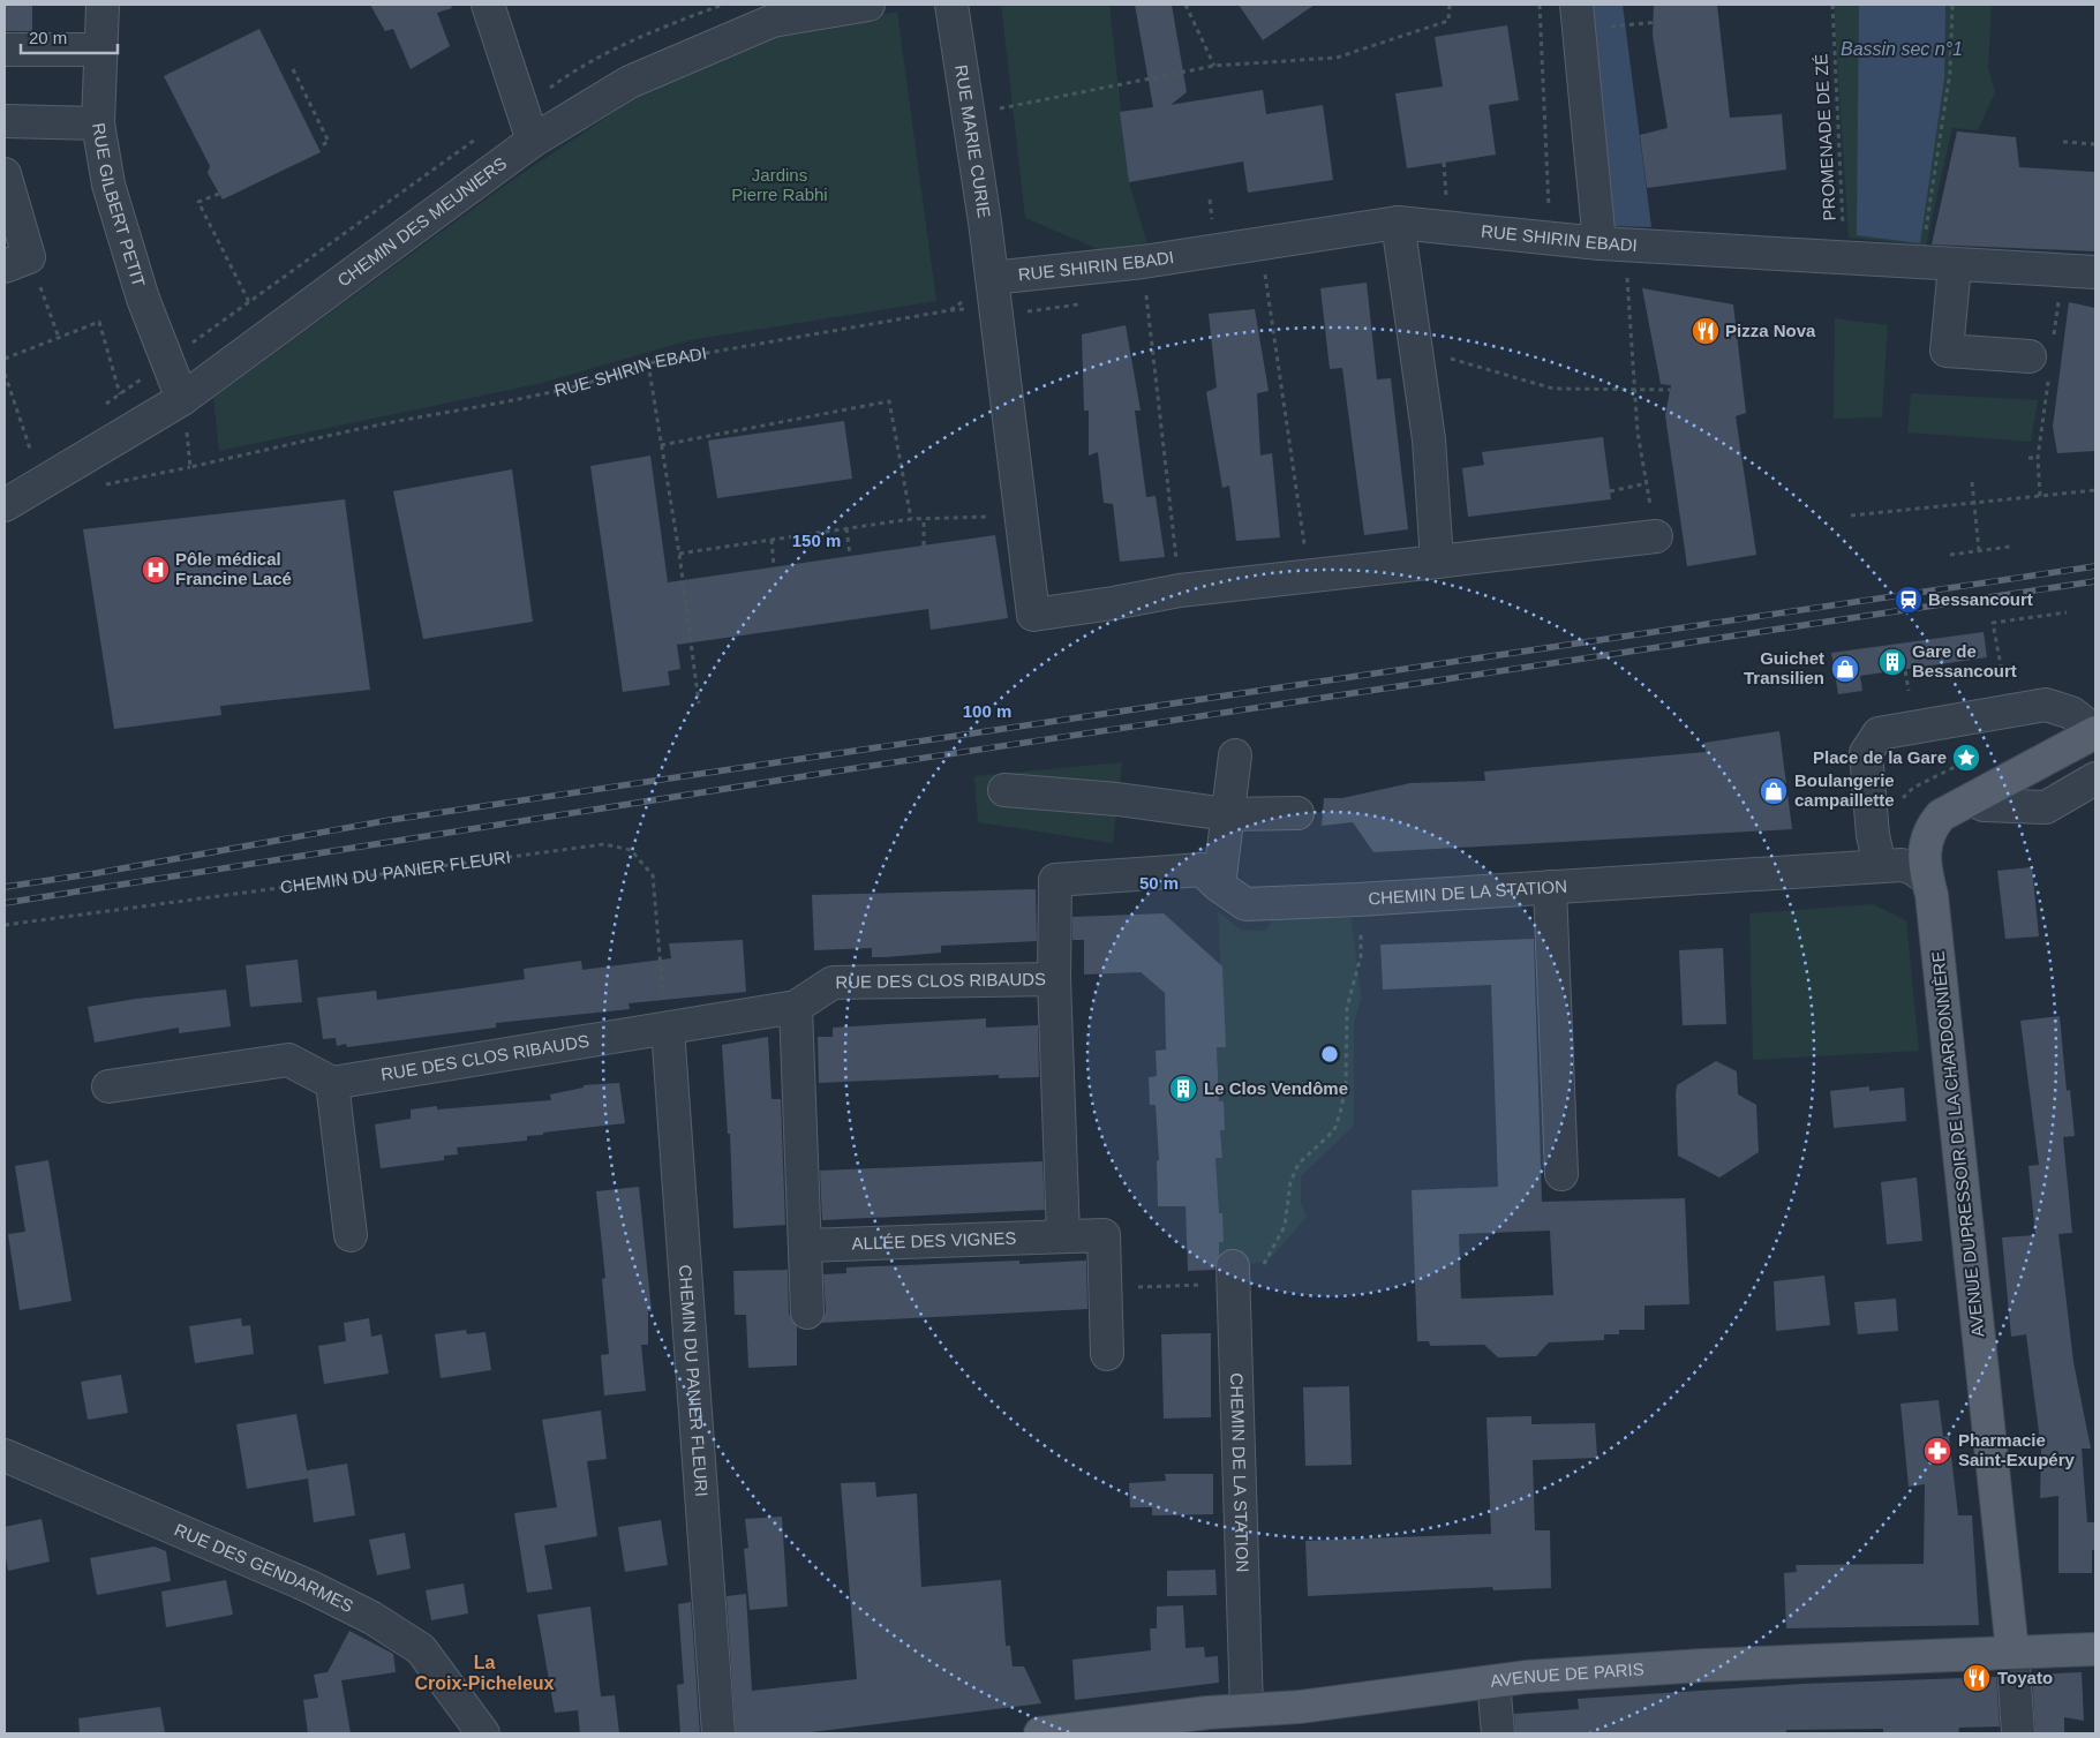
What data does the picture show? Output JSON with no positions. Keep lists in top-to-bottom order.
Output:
{
  "streets": {
    "main road": ["AVENUE DUPRESSOIR DE LA CHARDONNIÈRE", "AVENUE DE PARIS"],
    "street": [
      "RUE MARIE CURIE",
      "RUE GILBERT PETIT",
      "CHEMIN DES MEUNIERS",
      "RUE SHIRIN EBADI",
      "CHEMIN DU PANIER FLEURI",
      "CHEMIN DE LA STATION",
      "RUE DES CLOS RIBAUDS",
      "ALLÉE DES VIGNES",
      "RUE DES GENDARMES"
    ],
    "path": ["PROMENADE DE ZÉ"]
  },
  "crossings": [
    ["PROMENADE DE ZÉ", "RUE SHIRIN EBADI"],
    ["RUE MARIE CURIE", "RUE SHIRIN EBADI"],
    ["RUE GILBERT PETIT", "CHEMIN DES MEUNIERS"],
    ["RUE GILBERT PETIT", "RUE SHIRIN EBADI"],
    ["CHEMIN DES MEUNIERS", "RUE SHIRIN EBADI"],
    ["CHEMIN DU PANIER FLEURI", "RUE DES CLOS RIBAUDS"],
    ["CHEMIN DE LA STATION", "RUE DES CLOS RIBAUDS"],
    ["CHEMIN DE LA STATION", "AVENUE DUPRESSOIR DE LA CHARDONNIÈRE"],
    ["CHEMIN DE LA STATION", "AVENUE DE PARIS"],
    ["AVENUE DUPRESSOIR DE LA CHARDONNIÈRE", "AVENUE DE PARIS"]
  ],
  "districts": ["La Croix-Picheleux"],
  "water": ["Bassin sec n°1"],
  "parks": ["Jardins Pierre Rabhi"],
  "places": {
    "restaurant": ["Pizza Nova", "Toyato"],
    "hospital": ["Pôle médical Francine Lacé"],
    "station": ["Bessancourt"],
    "building": ["Gare de Bessancourt", "Le Clos Vendôme"],
    "shop": ["Guichet Transilien", "Boulangerie campaillette"],
    "place": ["Place de la Gare"],
    "pharmacy": ["Pharmacie Saint-Exupéry"]
  },
  "scale_bar": "20 m",
  "rings": ["150 m", "100 m", "50 m"]
}
